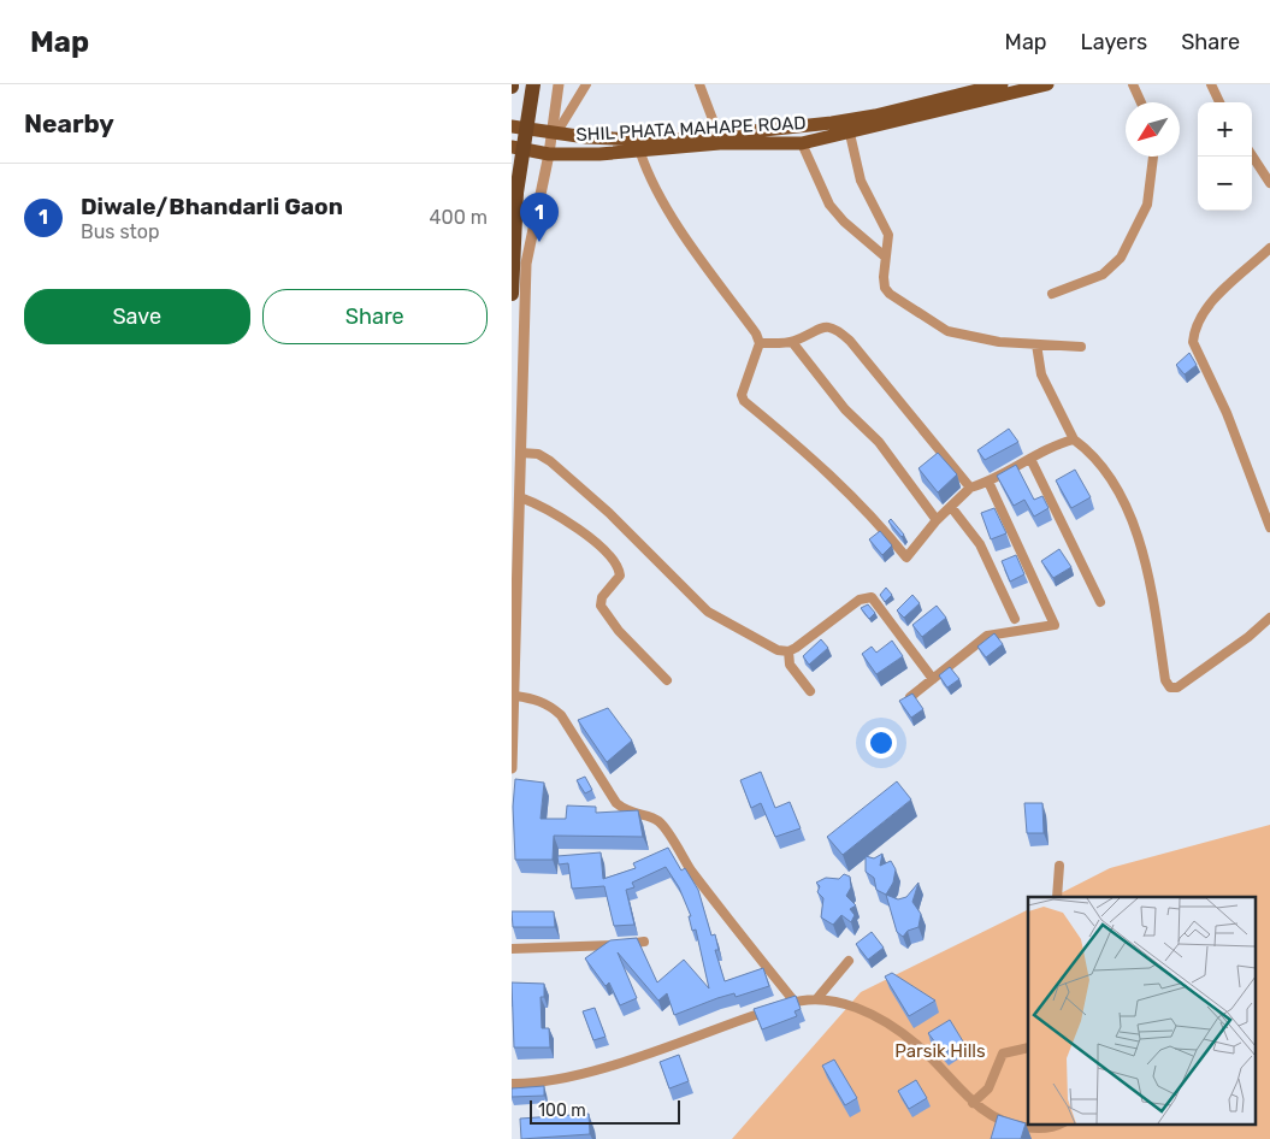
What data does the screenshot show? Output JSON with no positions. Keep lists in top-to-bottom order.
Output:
{
  "streets": {
    "main road": ["SHIL PHATA MAHAPE ROAD"]
  },
  "parks": ["Parsik Hills"],
  "scale_bar": "100 m",
  "north": "bottom left",
  "page": {
    "header": "Map",
    "nav": ["Map", "Layers", "Share"],
    "heading": "Nearby",
    "map_buttons": ["+", "−"],
    "list": [
      {
        "mark": "1",
        "name": "Diwale/Bhandarli Gaon",
        "note": "Bus stop",
        "value": "400 m"
      }
    ],
    "pins": "1",
    "buttons": ["Save", "Share"],
    "scale": "100 m"
  }
}
